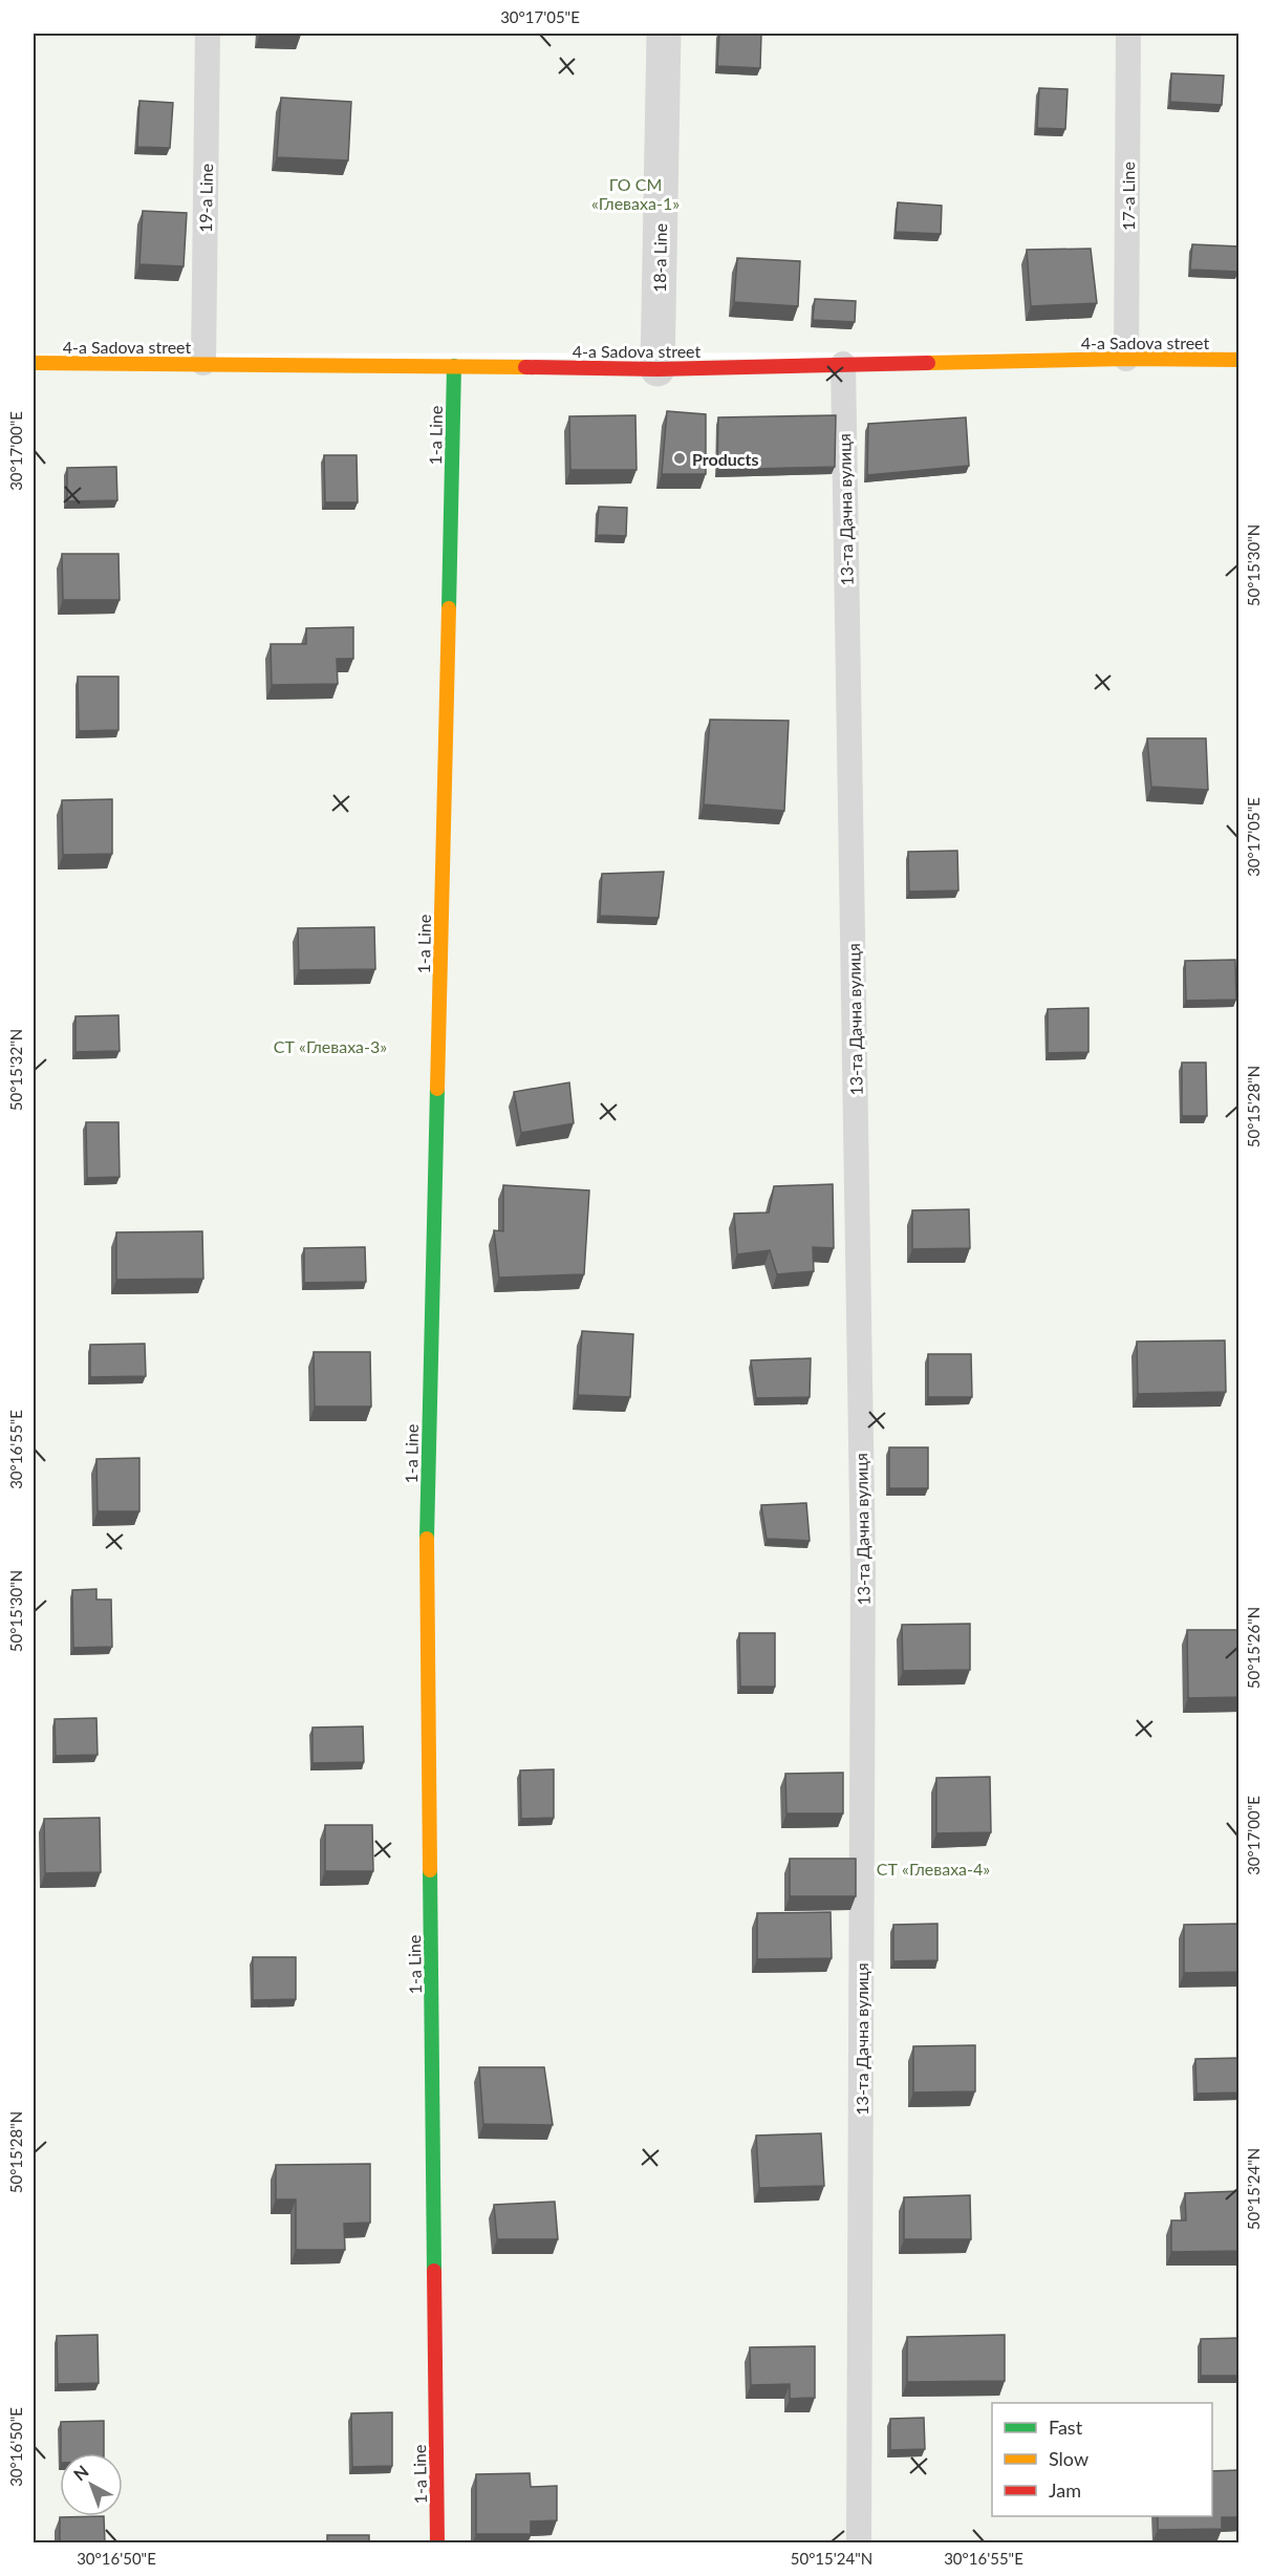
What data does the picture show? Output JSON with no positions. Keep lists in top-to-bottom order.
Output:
{
  "streets": {
    "street": ["18-a Line", "4-a Sadova street", "1-a Line"],
    "lane": ["17-a Line", "19-a Line", "13-та Дачна вулиця"]
  },
  "crossings": [
    ["17-a Line", "4-a Sadova street"],
    ["19-a Line", "4-a Sadova street"],
    ["18-a Line", "4-a Sadova street"],
    ["4-a Sadova street", "1-a Line"],
    ["4-a Sadova street", "13-та Дачна вулиця"]
  ],
  "parks": ["ГО СМ «Глеваха-1»", "СТ «Глеваха-3»", "СТ «Глеваха-4»"],
  "places": ["Products"],
  "legend": ["Fast", "Slow", "Jam"],
  "north": "top left",
  "coordinates": [
    "30°17'05\"E",
    "30°17'00\"E",
    "50°15'30\"N",
    "50°15'32\"N",
    "50°15'28\"N",
    "30°16'55\"E",
    "50°15'26\"N",
    "50°15'24\"N",
    "30°16'50\"E"
  ]
}
